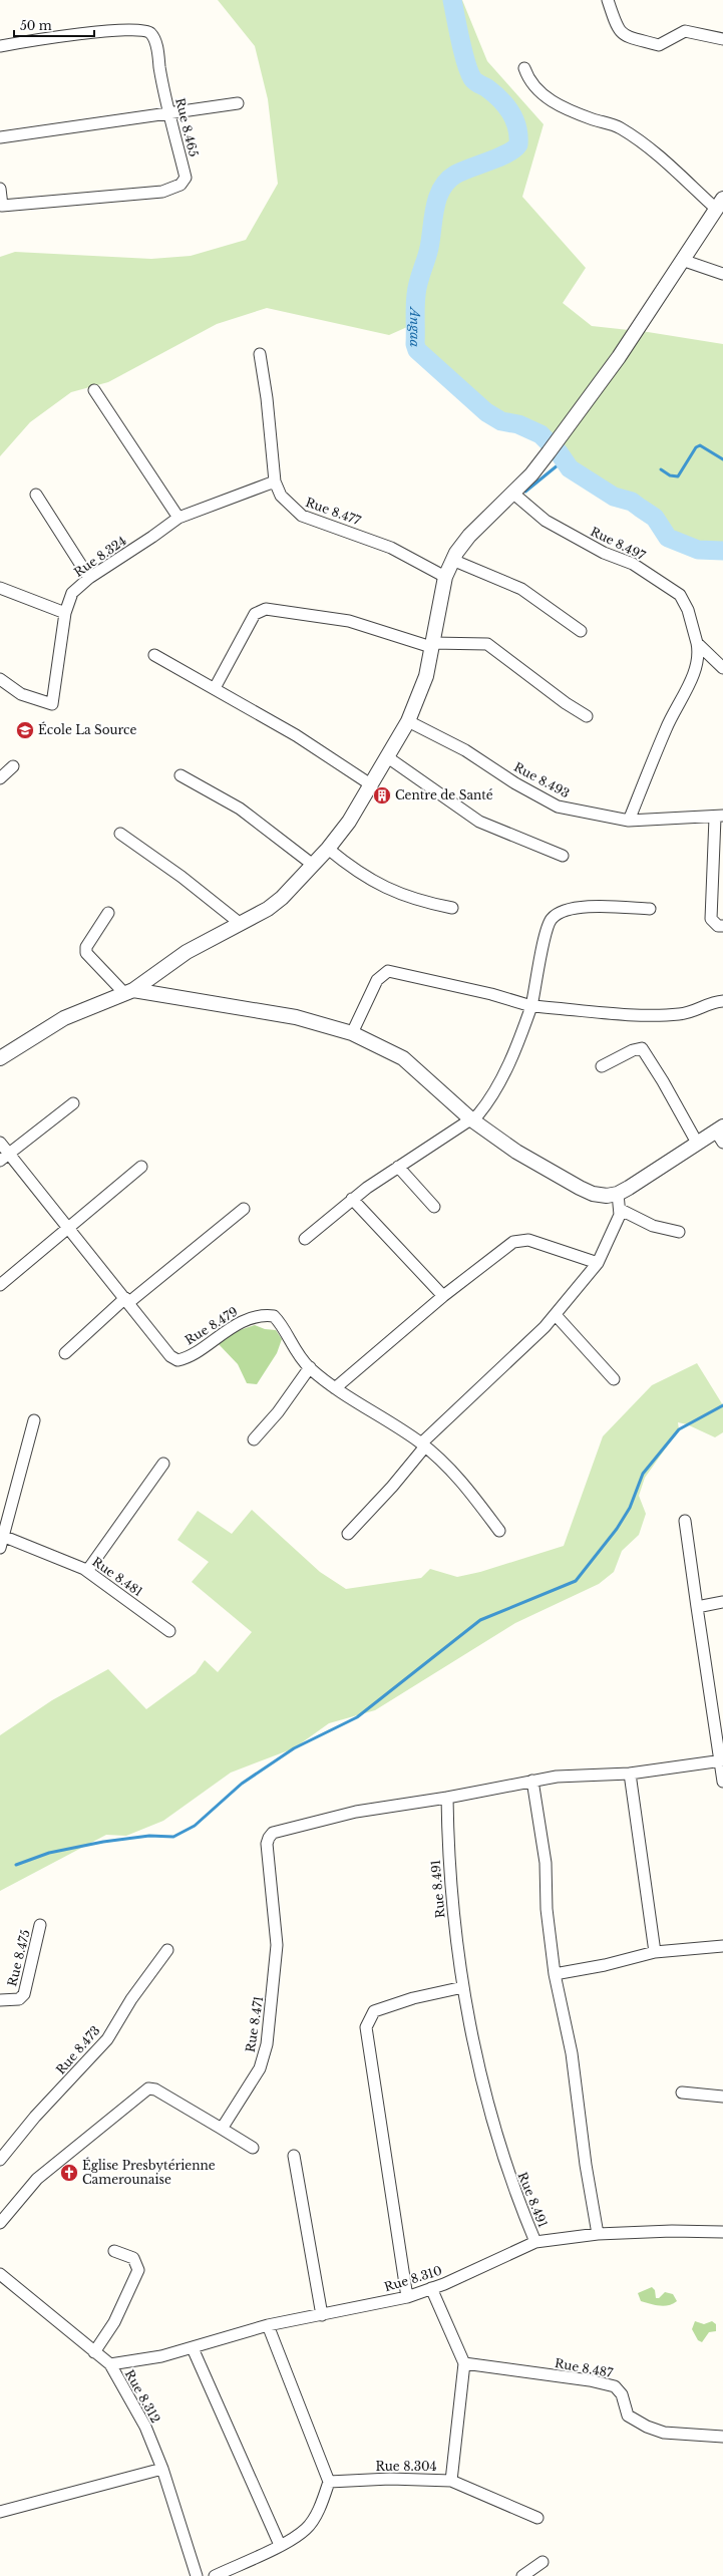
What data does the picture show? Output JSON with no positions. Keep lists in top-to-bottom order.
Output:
{
  "streets": {
    "street": [
      "Rue 8.465",
      "Rue 8.477",
      "Rue 8.497",
      "Rue 8.324",
      "Rue 8.493",
      "Rue 8.479",
      "Rue 8.481",
      "Rue 8.491",
      "Rue 8.475",
      "Rue 8.471",
      "Rue 8.473",
      "Rue 8.310",
      "Rue 8.487",
      "Rue 8.312",
      "Rue 8.304"
    ]
  },
  "crossings": [
    ["Rue 8.477", "Rue 8.324"],
    ["Rue 8.491", "Rue 8.471"],
    ["Rue 8.491", "Rue 8.310"],
    ["Rue 8.310", "Rue 8.312"],
    ["Rue 8.487", "Rue 8.304"]
  ],
  "water": ["Angaa"],
  "places": {
    "school or university": ["École La Source"],
    "building": ["Centre de Santé"],
    "church": ["Église Presbytérienne Camerounaise"]
  },
  "scale_bar": "50 m"
}
